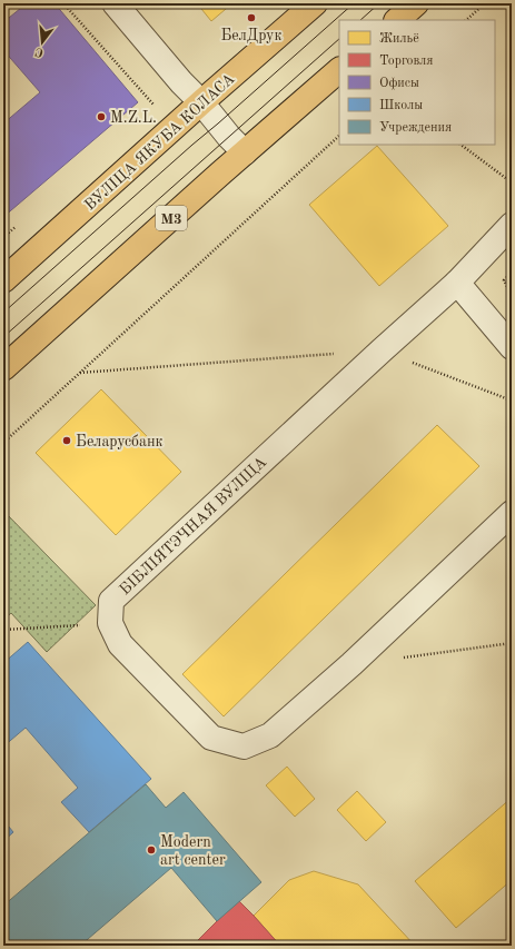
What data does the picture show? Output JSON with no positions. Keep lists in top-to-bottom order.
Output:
{
  "streets": {
    "main road": ["ВУЛІЦА ЯКУБА КОЛАСА", "М3"],
    "street": ["БІБЛІЯТЭЧНАЯ ВУЛІЦА"]
  },
  "places": [
    "БелДрук",
    "M.Z.L.",
    "Беларусбанк",
    "Modern art center"
  ],
  "legend": [
    "Жильё",
    "Торговля",
    "Офисы",
    "Школы",
    "Учреждения"
  ],
  "north": "bottom"
}
